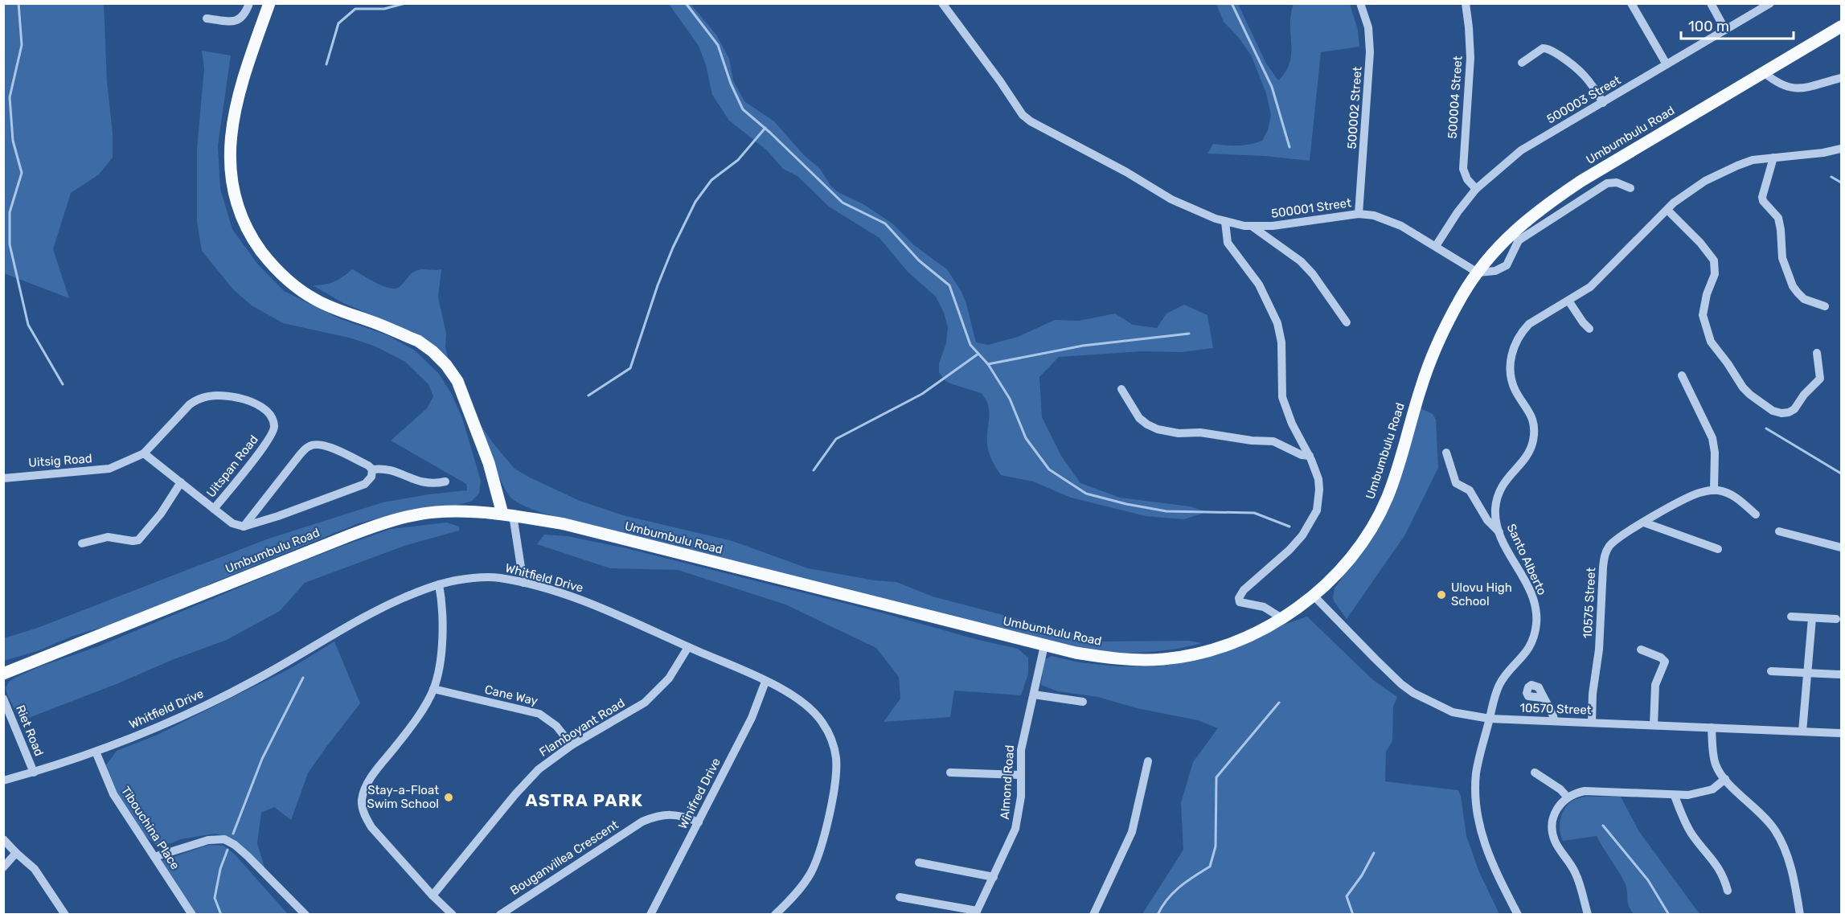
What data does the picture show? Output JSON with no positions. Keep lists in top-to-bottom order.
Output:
{
  "streets": {
    "main road": ["Umbumbulu Road"],
    "street": [
      "500004 Street",
      "500003 Street",
      "500002 Street",
      "500001 Street",
      "Uitsig Road",
      "Uitspan Road",
      "Santo Alberto",
      "Whitfield Drive",
      "10575 Street",
      "Cane Way",
      "10570 Street",
      "Flamboyant Road",
      "Riet Road",
      "Almond Road",
      "Winifred Drive",
      "Tibouchina Place",
      "Bouganvillea Crescent"
    ]
  },
  "crossings": [
    ["500004 Street", "500003 Street"],
    ["500003 Street", "500001 Street"],
    ["500002 Street", "500001 Street"],
    ["Umbumbulu Road", "500001 Street"],
    ["Umbumbulu Road", "10570 Street"],
    ["Umbumbulu Road", "Almond Road"],
    ["Uitsig Road", "Uitspan Road"],
    ["Santo Alberto", "10570 Street"],
    ["Whitfield Drive", "Flamboyant Road"],
    ["Whitfield Drive", "Riet Road"],
    ["Whitfield Drive", "Winifred Drive"],
    ["Whitfield Drive", "Tibouchina Place"],
    ["10575 Street", "10570 Street"],
    ["Cane Way", "Flamboyant Road"],
    ["Winifred Drive", "Bouganvillea Crescent"]
  ],
  "districts": ["ASTRA PARK"],
  "places": ["Ulovu High School", "Stay-a-Float Swim School"],
  "scale_bar": "100 m"
}
